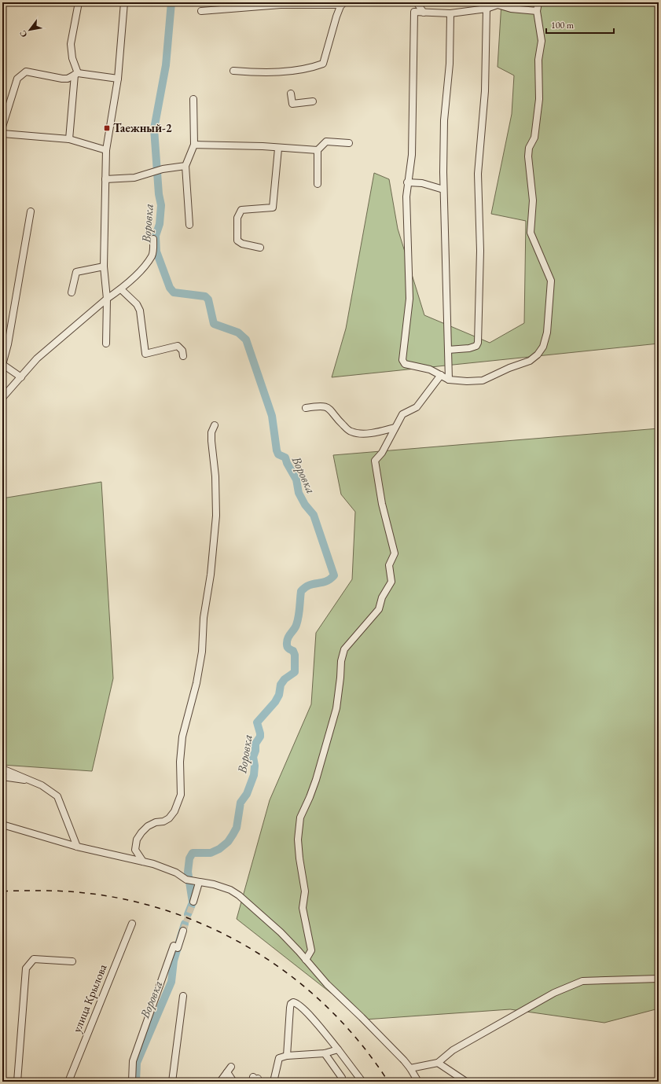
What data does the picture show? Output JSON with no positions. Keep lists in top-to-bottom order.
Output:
{
  "streets": {
    "street": ["улица Крылова"]
  },
  "water": ["Воровка"],
  "places": {
    "transit": ["Таежный-2"]
  },
  "scale_bar": "100 m",
  "north": "bottom left"
}
